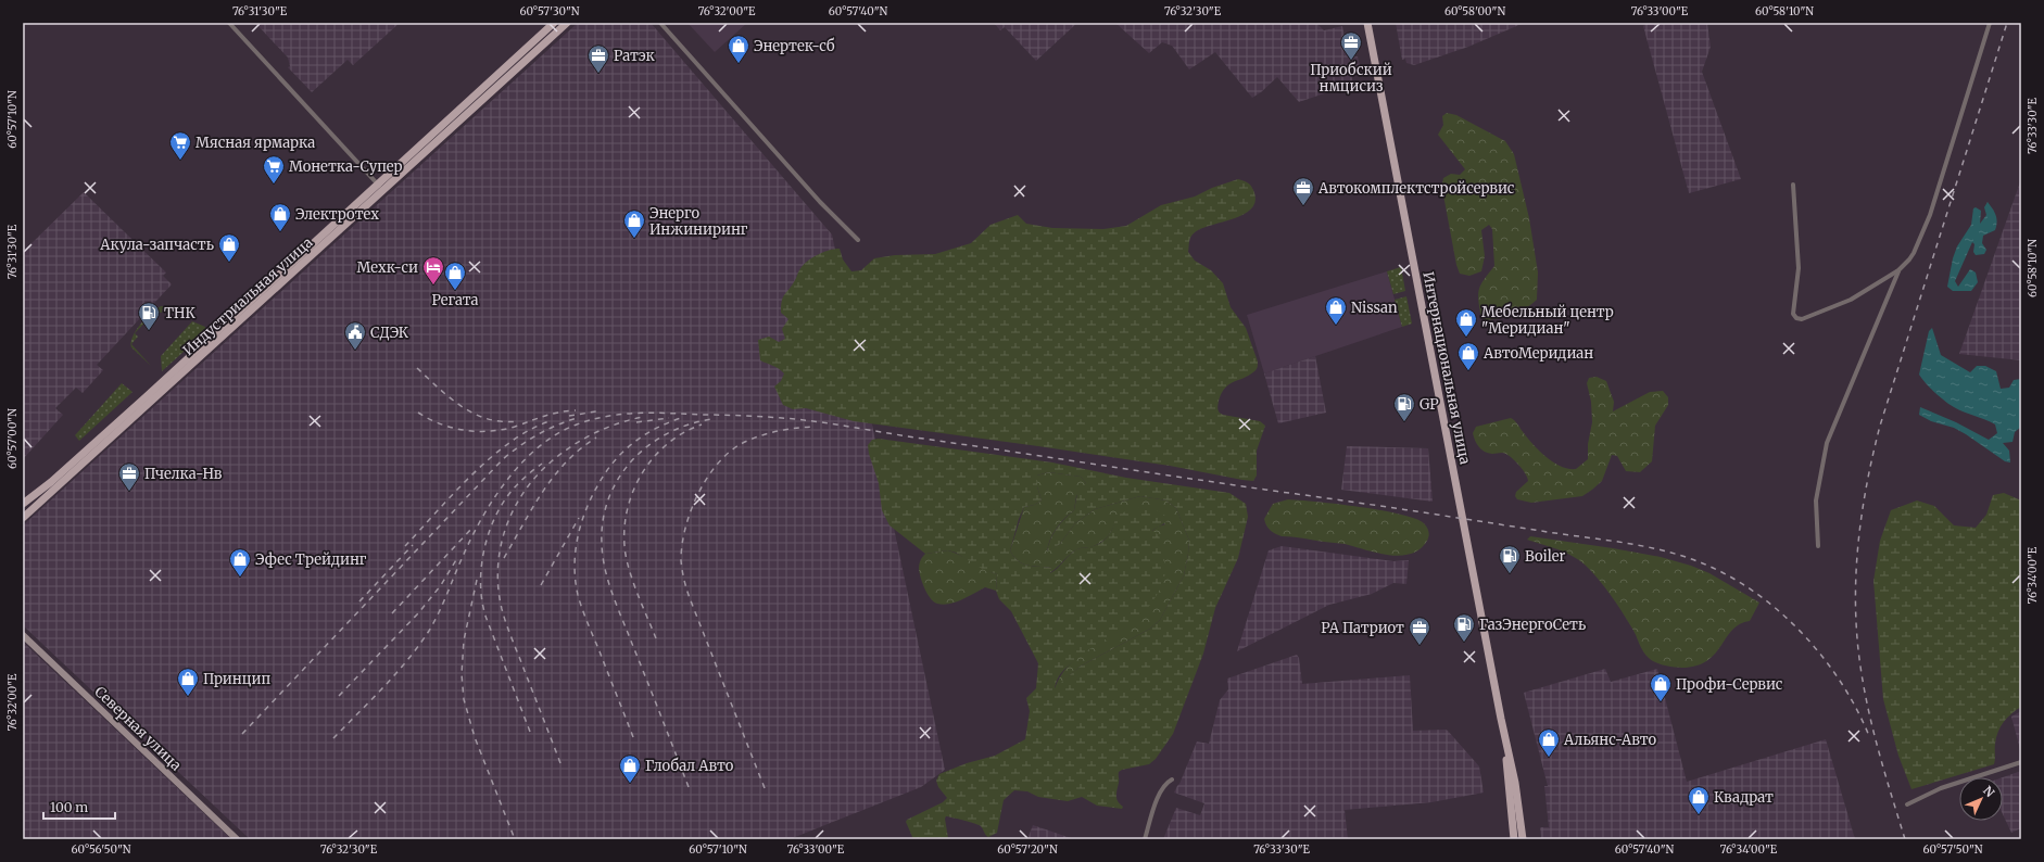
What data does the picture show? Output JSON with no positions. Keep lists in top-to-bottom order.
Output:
{
  "streets": {
    "main road": ["Индустриальная улица", "Интернациональная улица", "Северная улица"]
  },
  "places": {
    "office": [
      "Приобский нмцисиз",
      "Ратэк",
      "Автокомплектстройсервис",
      "Пчелка-Нв",
      "РА Патриот"
    ],
    "shop": [
      "Энертек-сб",
      "Электротех",
      "Энерго Инжиниринг",
      "Акула-запчасть",
      "Регата",
      "Nissan",
      "Мебельный центр \"Меридиан\"",
      "АвтоМеридиан",
      "Эфес Трейдинг",
      "Принцип",
      "Профи-Сервис",
      "Альянс-Авто",
      "Глобал Авто",
      "Квадрат"
    ],
    "supermarket": ["Мясная ярмарка", "Монетка-Супер"],
    "hotel": ["Мехк-си"],
    "fuel station": [
      "ТНК",
      "GP",
      "Boiler",
      "ГазЭнергоСеть"
    ],
    "public building": ["СДЭК"]
  },
  "scale_bar": "100 m",
  "north": "top right",
  "coordinates": [
    "76°31'30\"E",
    "60°57'30\"N",
    "76°32'00\"E",
    "60°57'40\"N",
    "76°32'30\"E",
    "60°58'00\"N",
    "76°33'00\"E",
    "60°58'10\"N",
    "60°57'10\"N",
    "76°33'30\"E",
    "60°57'00\"N",
    "76°34'00\"E",
    "60°56'50\"N",
    "60°57'20\"N",
    "60°57'50\"N"
  ]
}
